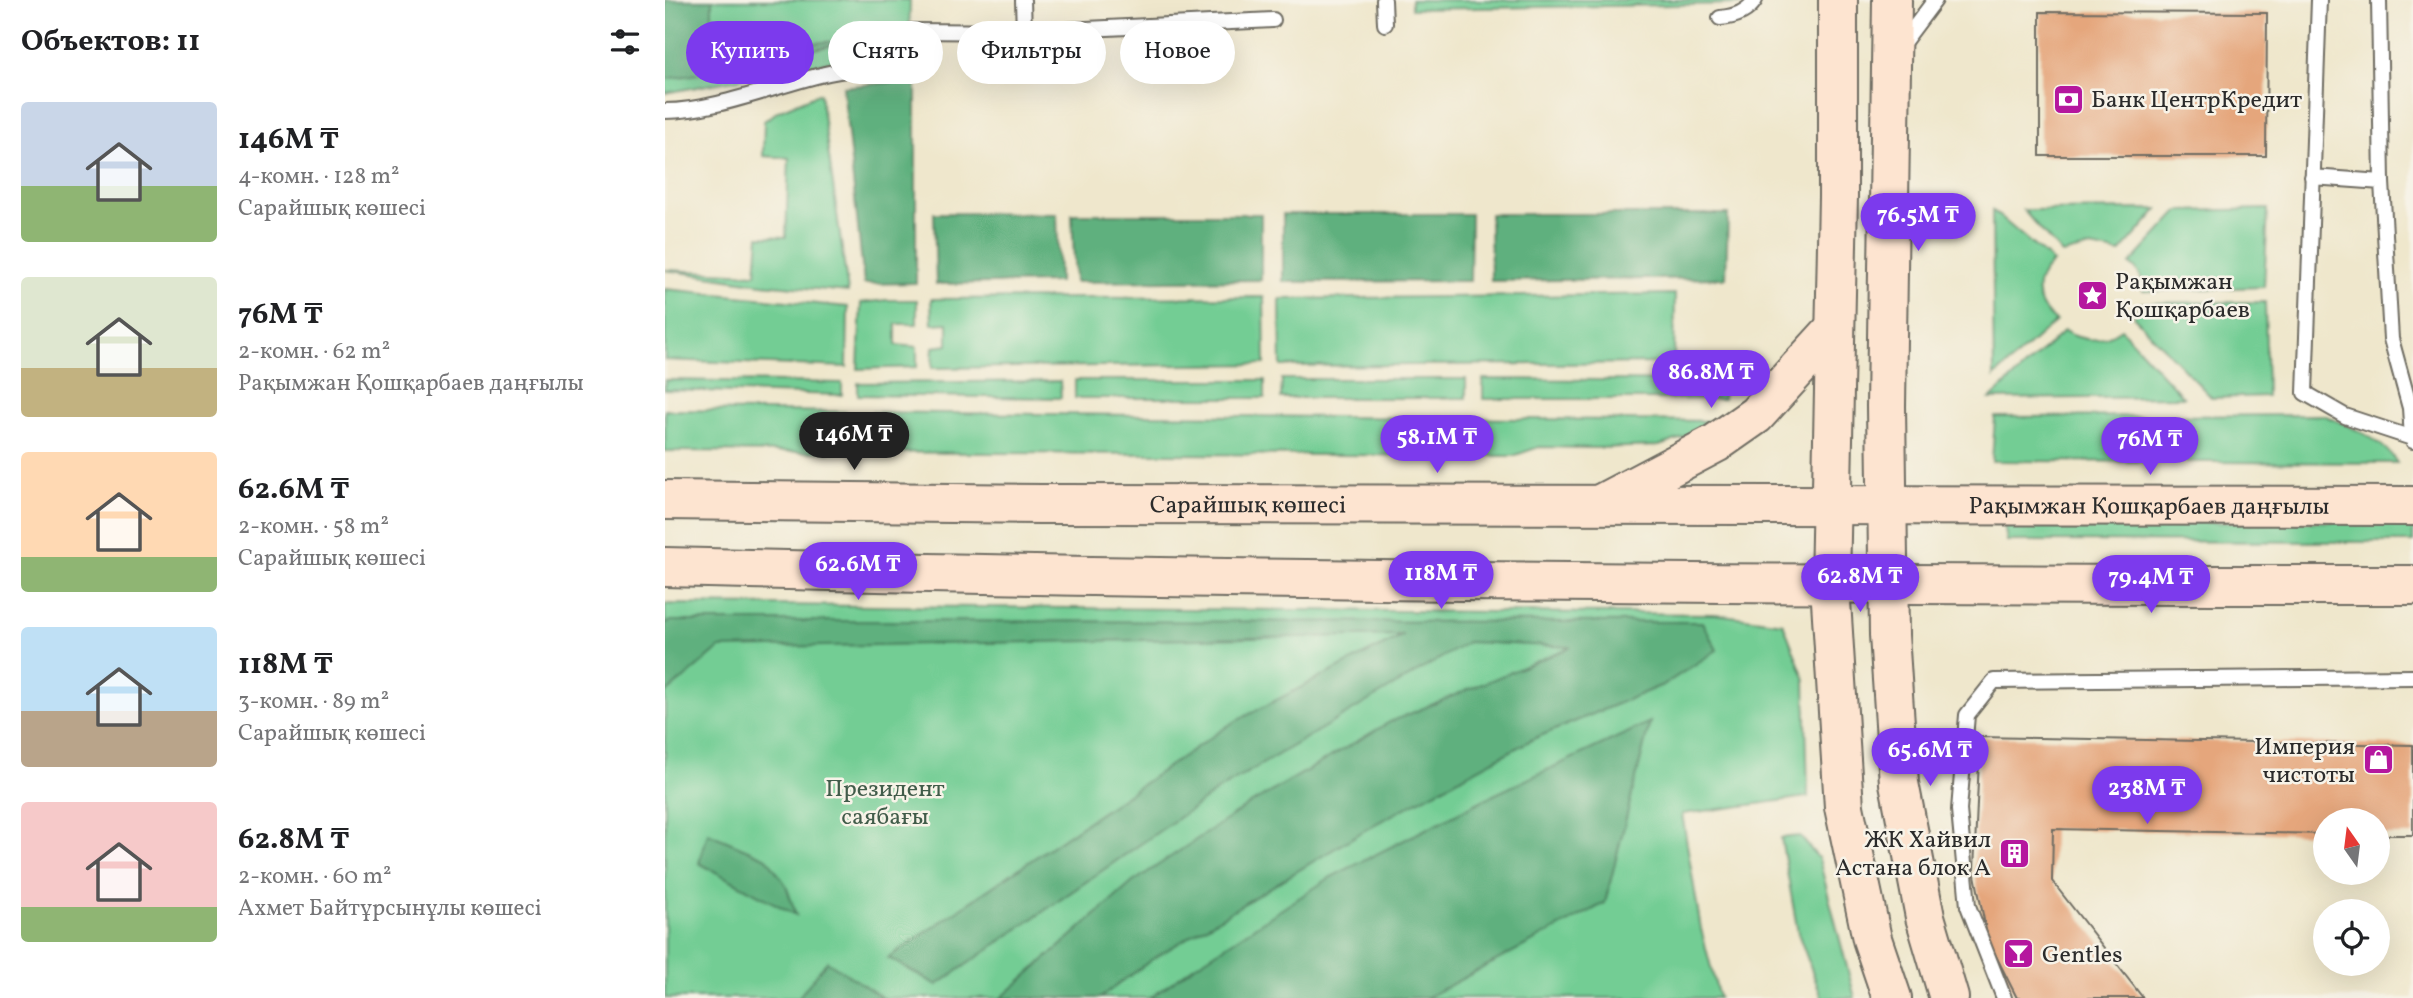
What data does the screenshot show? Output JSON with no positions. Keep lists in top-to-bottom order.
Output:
{
  "streets": {
    "main road": ["Сарайшық көшесі", "Рақымжан Қошқарбаев даңғылы"]
  },
  "crossings": [
    ["Сарайшық көшесі", "Рақымжан Қошқарбаев даңғылы"]
  ],
  "parks": ["Президент саябағы"],
  "places": {
    "bank": ["Банк ЦентрКредит"],
    "place": ["Рақымжан Қошқарбаев"],
    "shop": ["Империя чистоты"],
    "building": ["ЖК Хайвил Астана блок А"],
    "bar": ["Gentles"]
  },
  "north": "top",
  "page": {
    "heading": "Объектов: 11",
    "chip": [
      "Купить",
      "Снять",
      "Фильтры",
      "Новое"
    ],
    "list": [
      {
        "name": "146M ₸",
        "note": "4-комн. · 128 m² · Сарайшық көшесі"
      },
      {
        "name": "76M ₸",
        "note": "2-комн. · 62 m² · Рақымжан Қошқарбаев даңғылы"
      },
      {
        "name": "62.6M ₸",
        "note": "2-комн. · 58 m² · Сарайшық көшесі"
      },
      {
        "name": "118M ₸",
        "note": "3-комн. · 89 m² · Сарайшық көшесі"
      },
      {
        "name": "62.8M ₸",
        "note": "2-комн. · 60 m² · Ахмет Байтұрсынұлы көшесі"
      }
    ],
    "price": [
      "76.5M ₸",
      "86.8M ₸",
      "146M ₸",
      "58.1M ₸",
      "76M ₸",
      "62.6M ₸",
      "118M ₸",
      "62.8M ₸",
      "79.4M ₸",
      "65.6M ₸",
      "238M ₸"
    ]
  }
}
